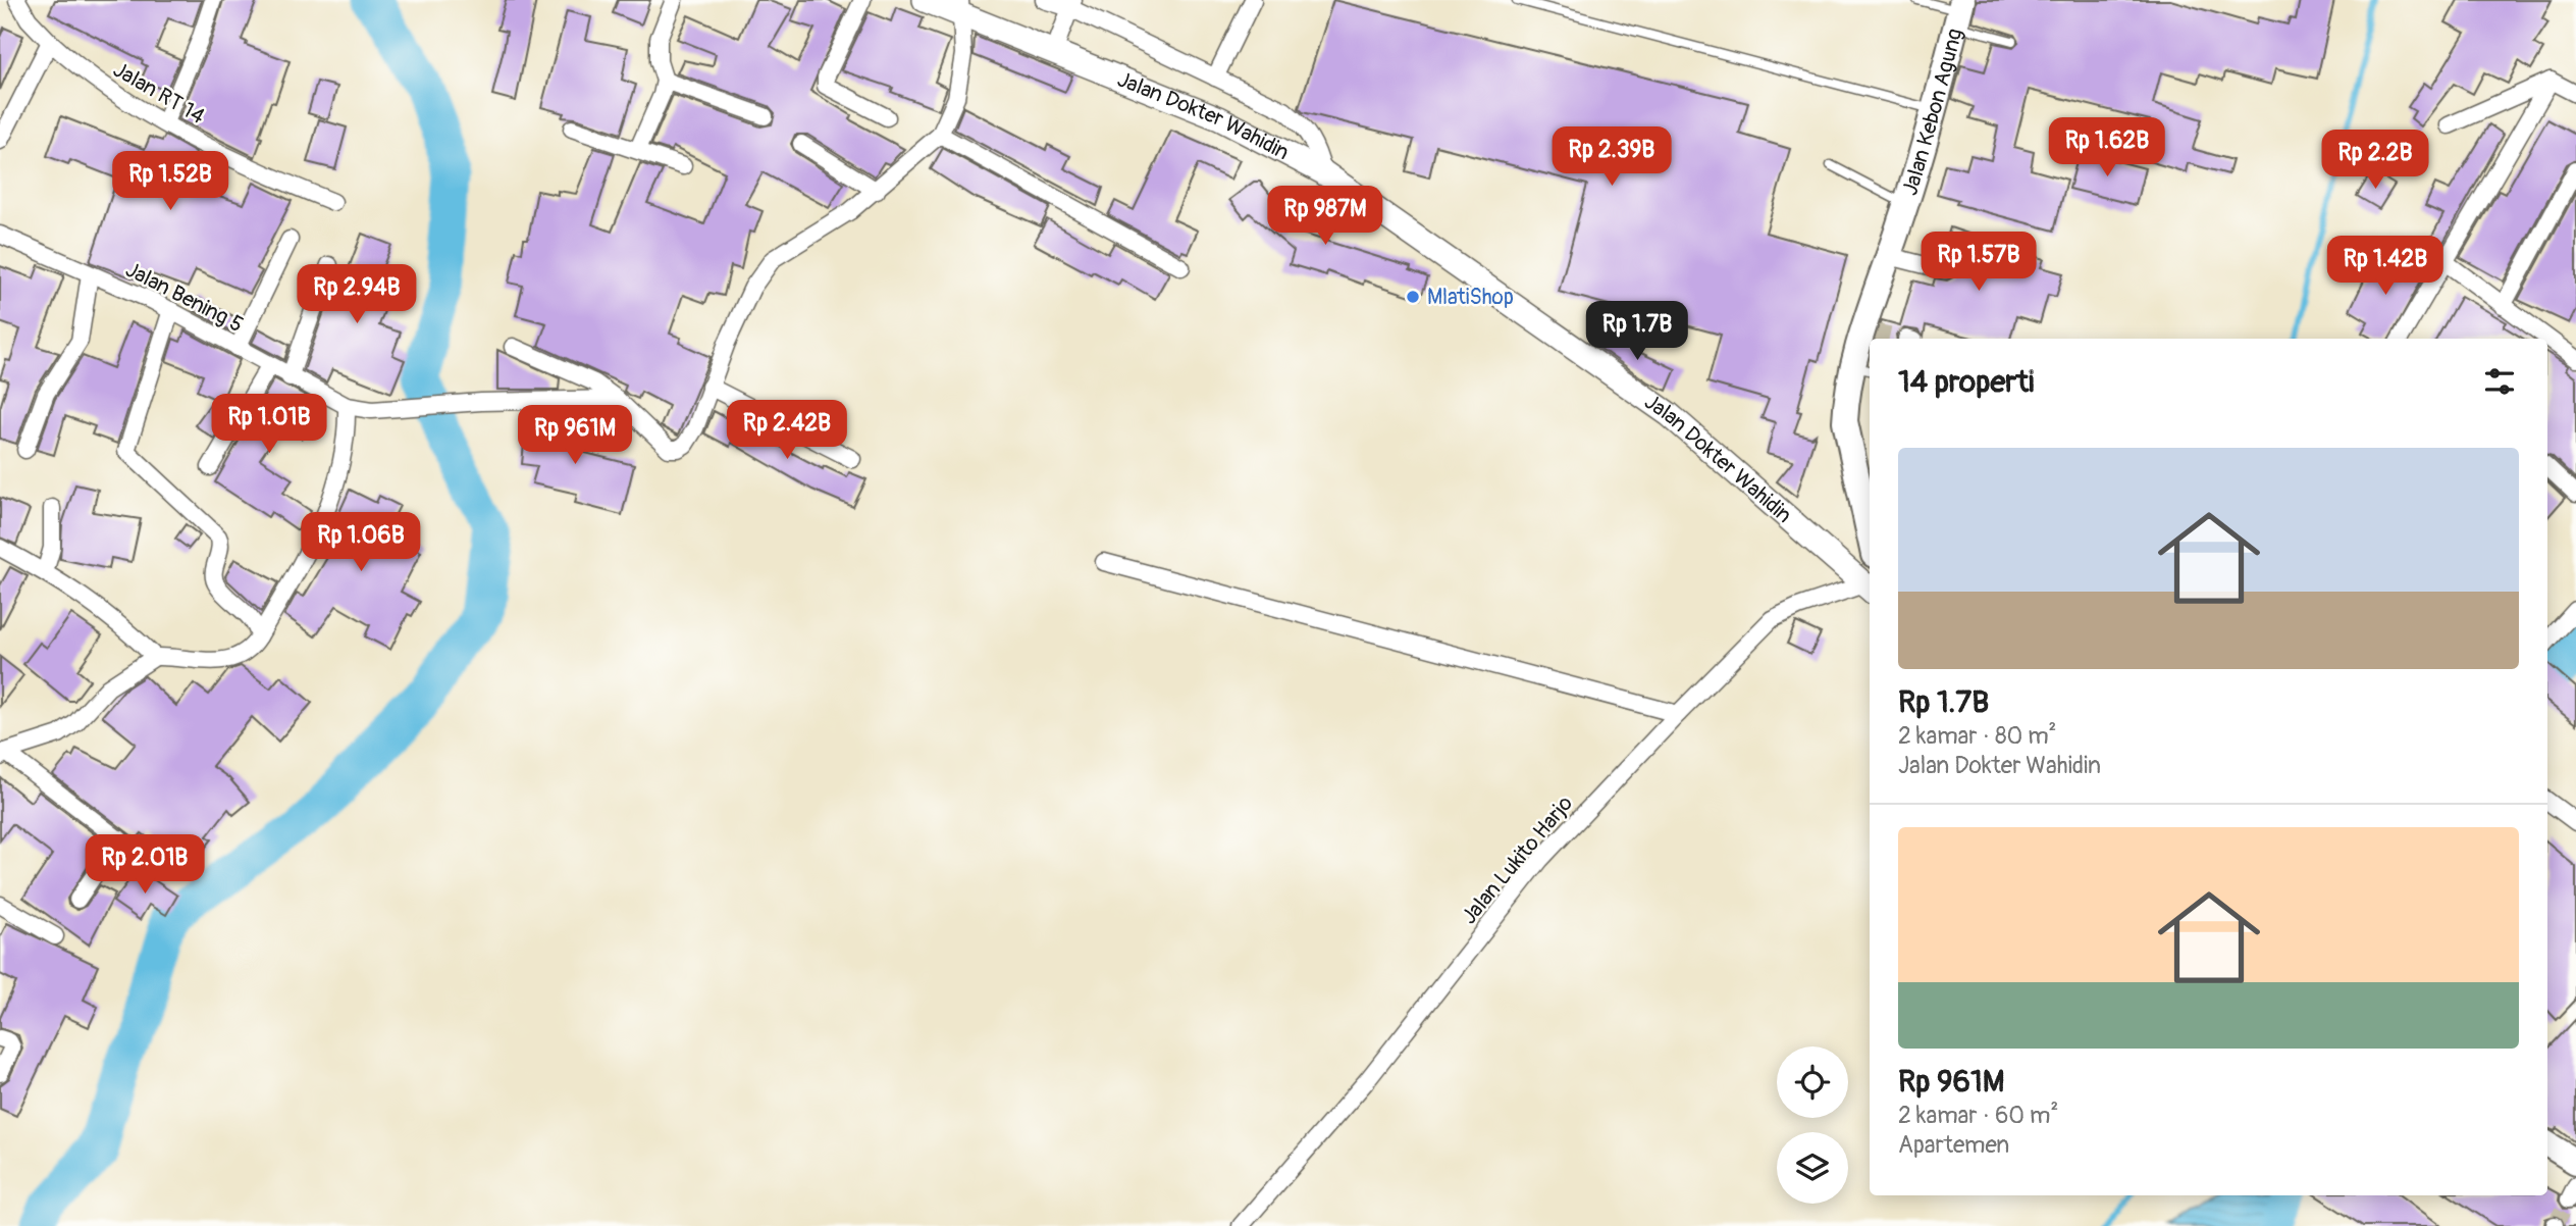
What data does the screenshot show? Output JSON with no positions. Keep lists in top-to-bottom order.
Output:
{
  "streets": {
    "main road": ["Jalan Kebon Agung", "Jalan Dokter Wahidin"],
    "street": ["Jalan RT 14", "Jalan Bening 5", "Jalan Lukito Harjo"]
  },
  "places": ["MlatiShop"],
  "page": {
    "price": [
      "Rp 1.62B",
      "Rp 2.39B",
      "Rp 2.2B",
      "Rp 1.52B",
      "Rp 987M",
      "Rp 1.57B",
      "Rp 1.42B",
      "Rp 2.94B",
      "Rp 1.7B",
      "Rp 1.01B",
      "Rp 2.42B",
      "Rp 961M",
      "Rp 1.06B",
      "Rp 2.01B"
    ],
    "heading": "14 properti",
    "list": [
      {
        "name": "Rp 1.7B",
        "note": "2 kamar · 80 m² · Jalan Dokter Wahidin"
      },
      {
        "name": "Rp 961M",
        "note": "2 kamar · 60 m² · Apartemen"
      }
    ]
  }
}
